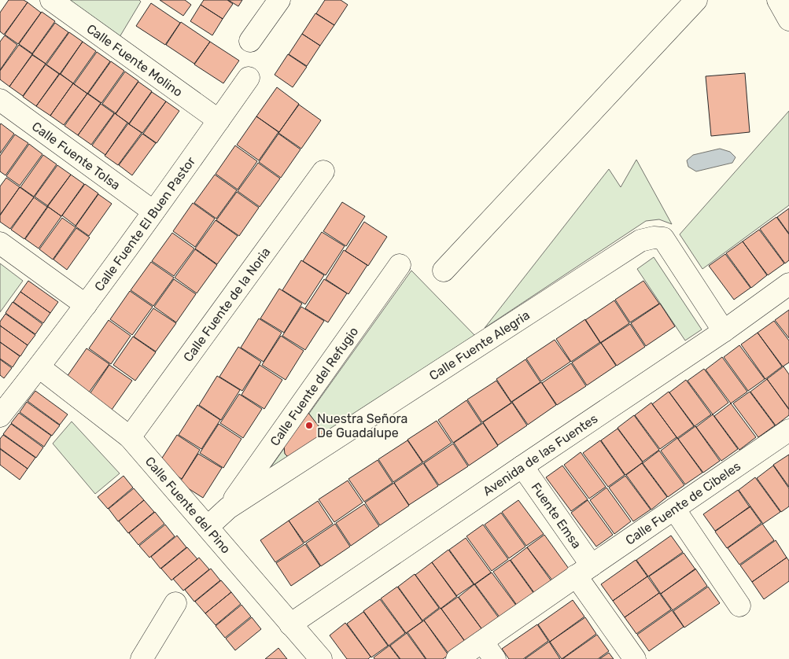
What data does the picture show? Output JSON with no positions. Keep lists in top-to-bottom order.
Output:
{
  "streets": {
    "street": [
      "Calle Fuente Molino",
      "Calle Fuente Tolsa",
      "Calle Fuente El Buen Pastor",
      "Calle Fuente de la Noria",
      "Calle Fuente Alegria",
      "Calle Fuente del Refugio",
      "Avenida de las Fuentes",
      "Calle Fuente de Cibeles",
      "Calle Fuente del Pino",
      "Fuente Emsa"
    ]
  },
  "crossings": [
    ["Calle Fuente Molino", "Calle Fuente El Buen Pastor"],
    ["Calle Fuente Tolsa", "Calle Fuente El Buen Pastor"],
    ["Calle Fuente El Buen Pastor", "Calle Fuente del Pino"],
    ["Calle Fuente de la Noria", "Calle Fuente del Pino"],
    ["Calle Fuente Alegria", "Calle Fuente del Refugio"],
    ["Calle Fuente Alegria", "Avenida de las Fuentes"],
    ["Calle Fuente Alegria", "Calle Fuente del Pino"],
    ["Avenida de las Fuentes", "Calle Fuente del Pino"],
    ["Avenida de las Fuentes", "Fuente Emsa"],
    ["Calle Fuente de Cibeles", "Fuente Emsa"]
  ],
  "places": ["Nuestra Señora De Guadalupe"]
}
